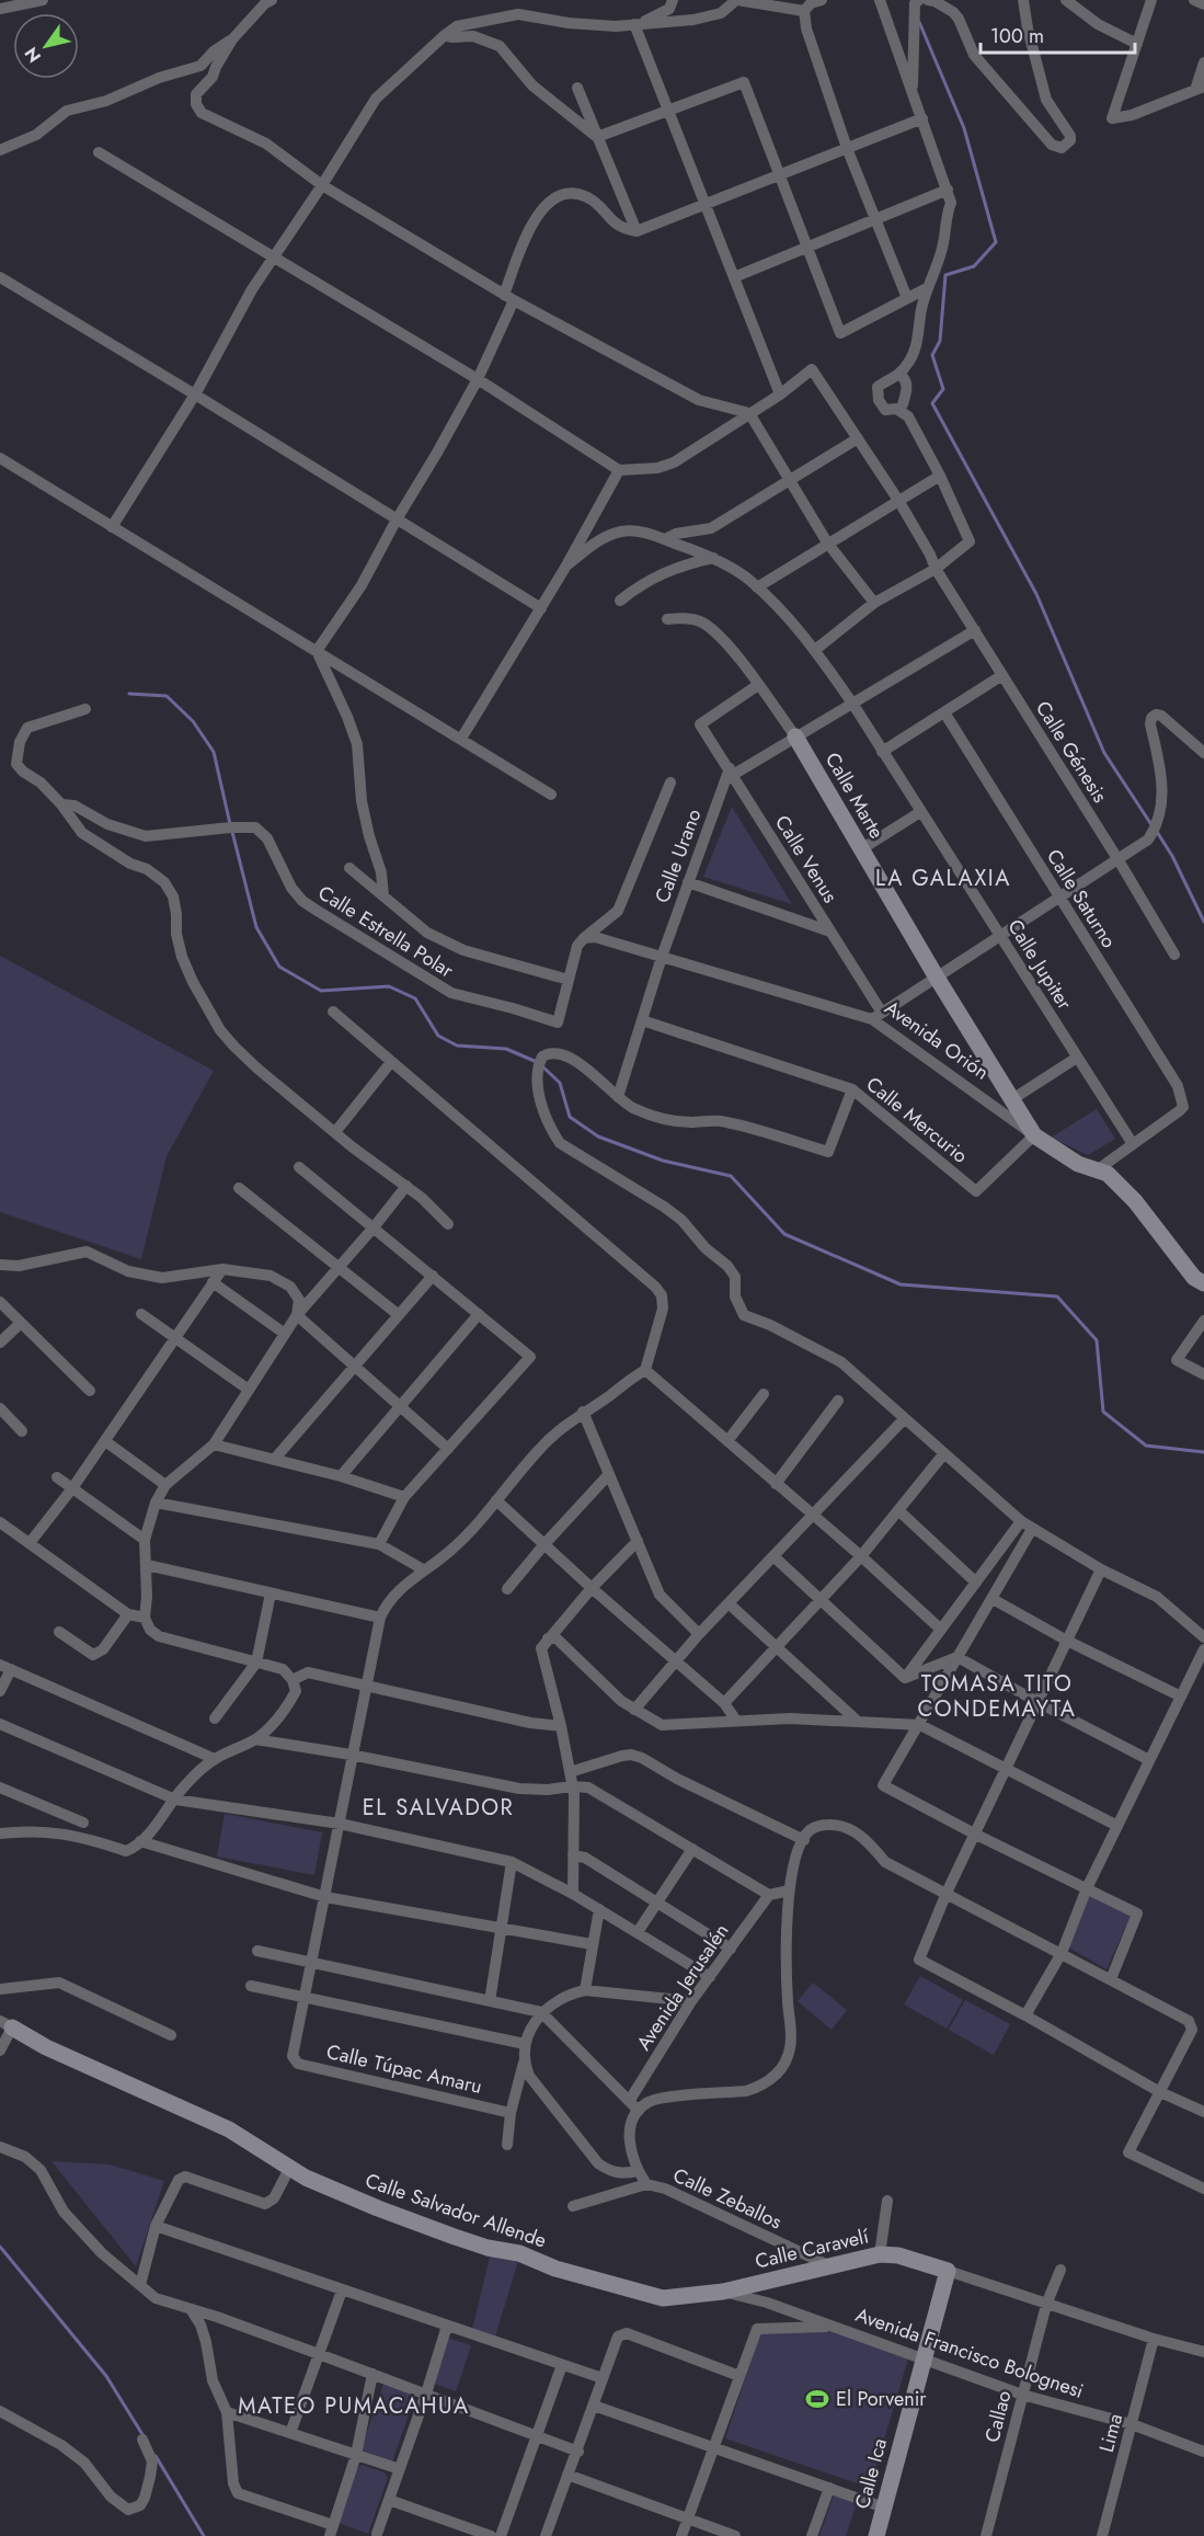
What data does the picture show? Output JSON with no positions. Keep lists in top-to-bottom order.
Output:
{
  "streets": {
    "street": [
      "Calle Génesis",
      "Calle Marte",
      "Calle Urano",
      "Calle Venus",
      "Calle Saturno",
      "Calle Estrella Polar",
      "Calle Jupiter",
      "Avenida Orión",
      "Calle Mercurio",
      "Avenida Jerusalén",
      "Calle Túpac Amaru",
      "Calle Zeballos",
      "Calle Salvador Allende",
      "Calle Caravelí",
      "Avenida Francisco Bolognesi",
      "Callao",
      "Lima",
      "Calle Ica"
    ]
  },
  "crossings": [
    ["Calle Marte", "Calle Venus"],
    ["Calle Marte", "Avenida Orión"],
    ["Calle Marte", "Calle Mercurio"],
    ["Calle Urano", "Calle Venus"],
    ["Calle Urano", "Avenida Orión"],
    ["Calle Urano", "Calle Mercurio"],
    ["Calle Venus", "Avenida Orión"],
    ["Calle Saturno", "Calle Jupiter"],
    ["Avenida Orión", "Calle Mercurio"],
    ["Calle Zeballos", "Calle Caravelí"],
    ["Calle Salvador Allende", "Calle Caravelí"],
    ["Calle Salvador Allende", "Avenida Francisco Bolognesi"],
    ["Calle Caravelí", "Avenida Francisco Bolognesi"],
    ["Calle Caravelí", "Calle Ica"],
    ["Avenida Francisco Bolognesi", "Callao"],
    ["Avenida Francisco Bolognesi", "Lima"],
    ["Avenida Francisco Bolognesi", "Calle Ica"]
  ],
  "districts": [
    "LA GALAXIA",
    "TOMASA TITO CONDEMAYTA",
    "EL SALVADOR",
    "MATEO PUMACAHUA"
  ],
  "places": {
    "sports": ["El Porvenir"]
  },
  "scale_bar": "100 m",
  "north": "bottom left"
}
